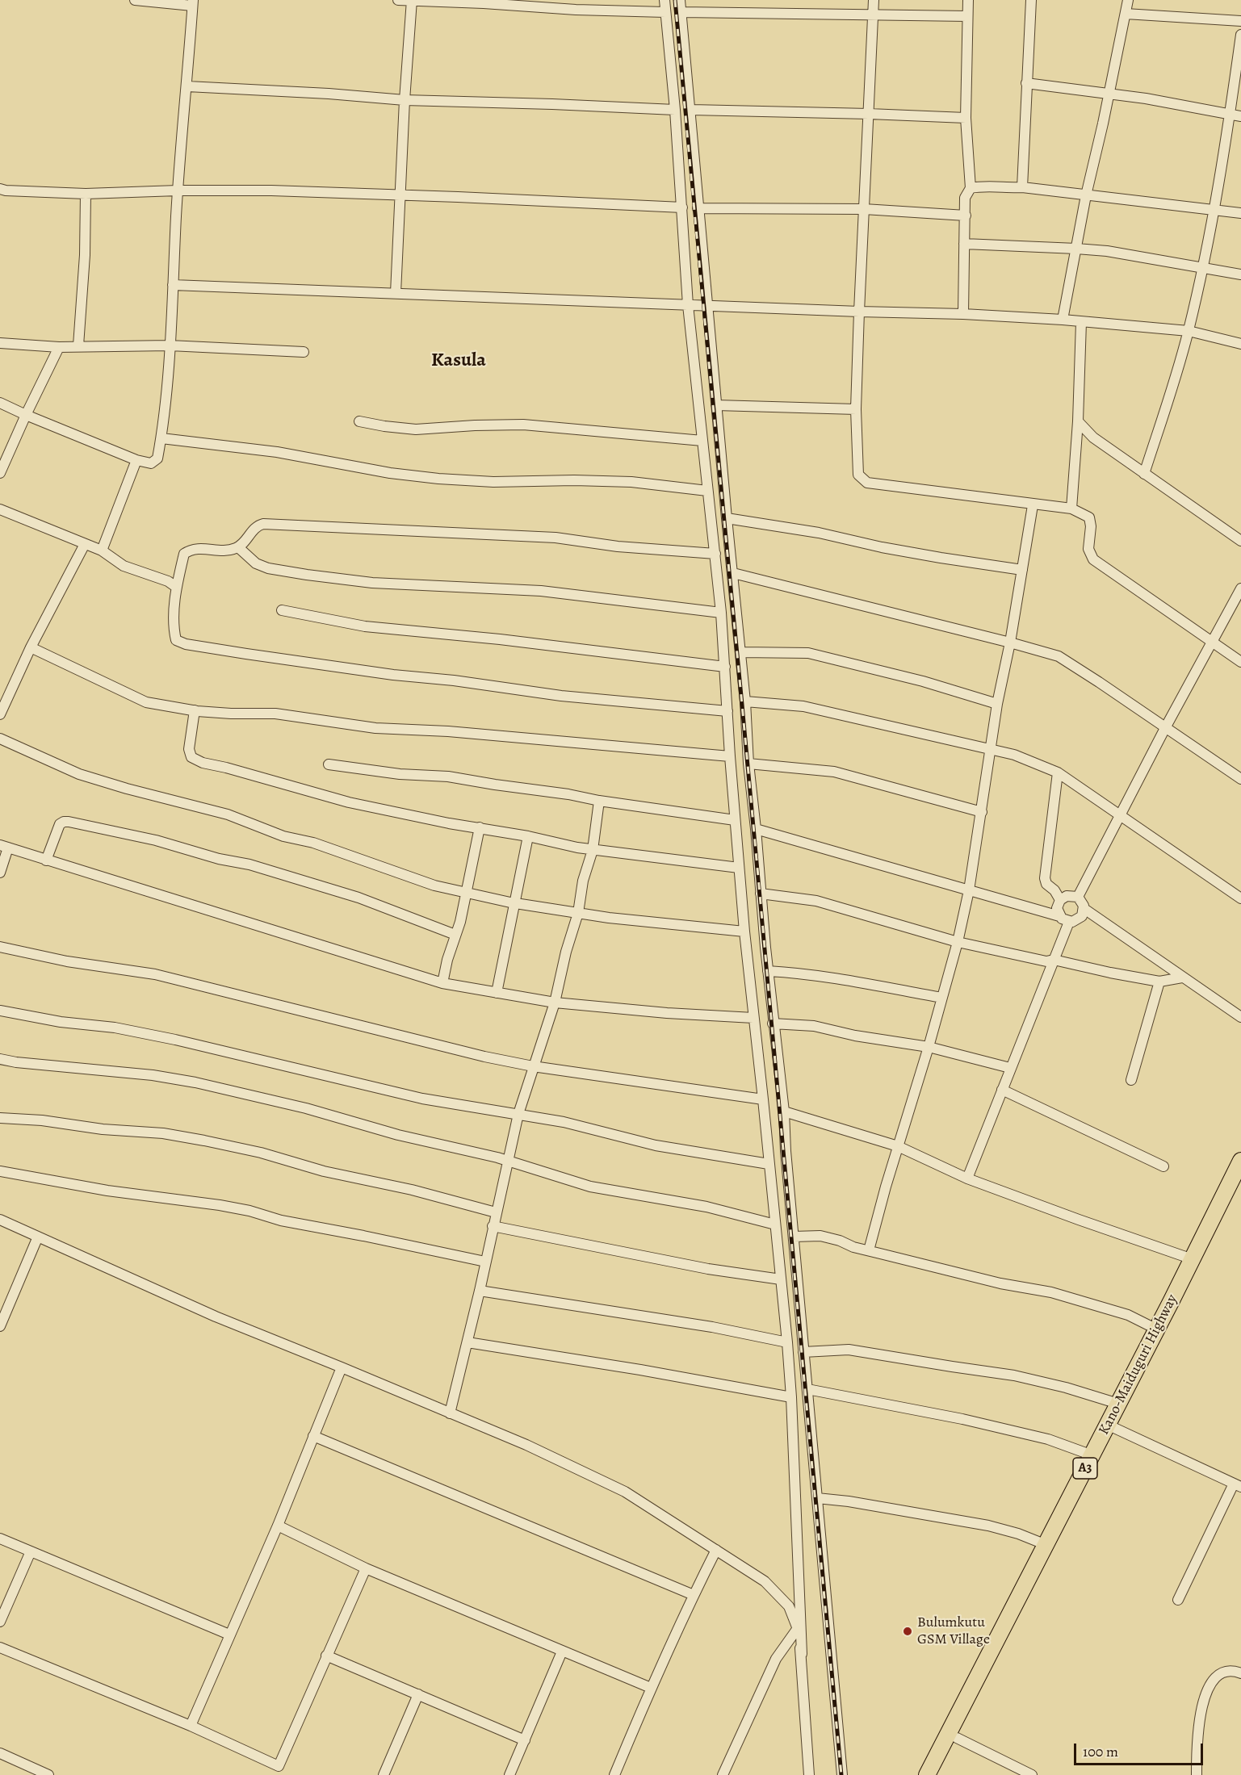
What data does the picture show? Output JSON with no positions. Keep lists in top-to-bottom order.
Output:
{
  "streets": {
    "highway": ["Kano-Maiduguri Highway", "A3"]
  },
  "districts": ["Kasula"],
  "places": ["Bulumkutu GSM Village"],
  "scale_bar": "100 m"
}
